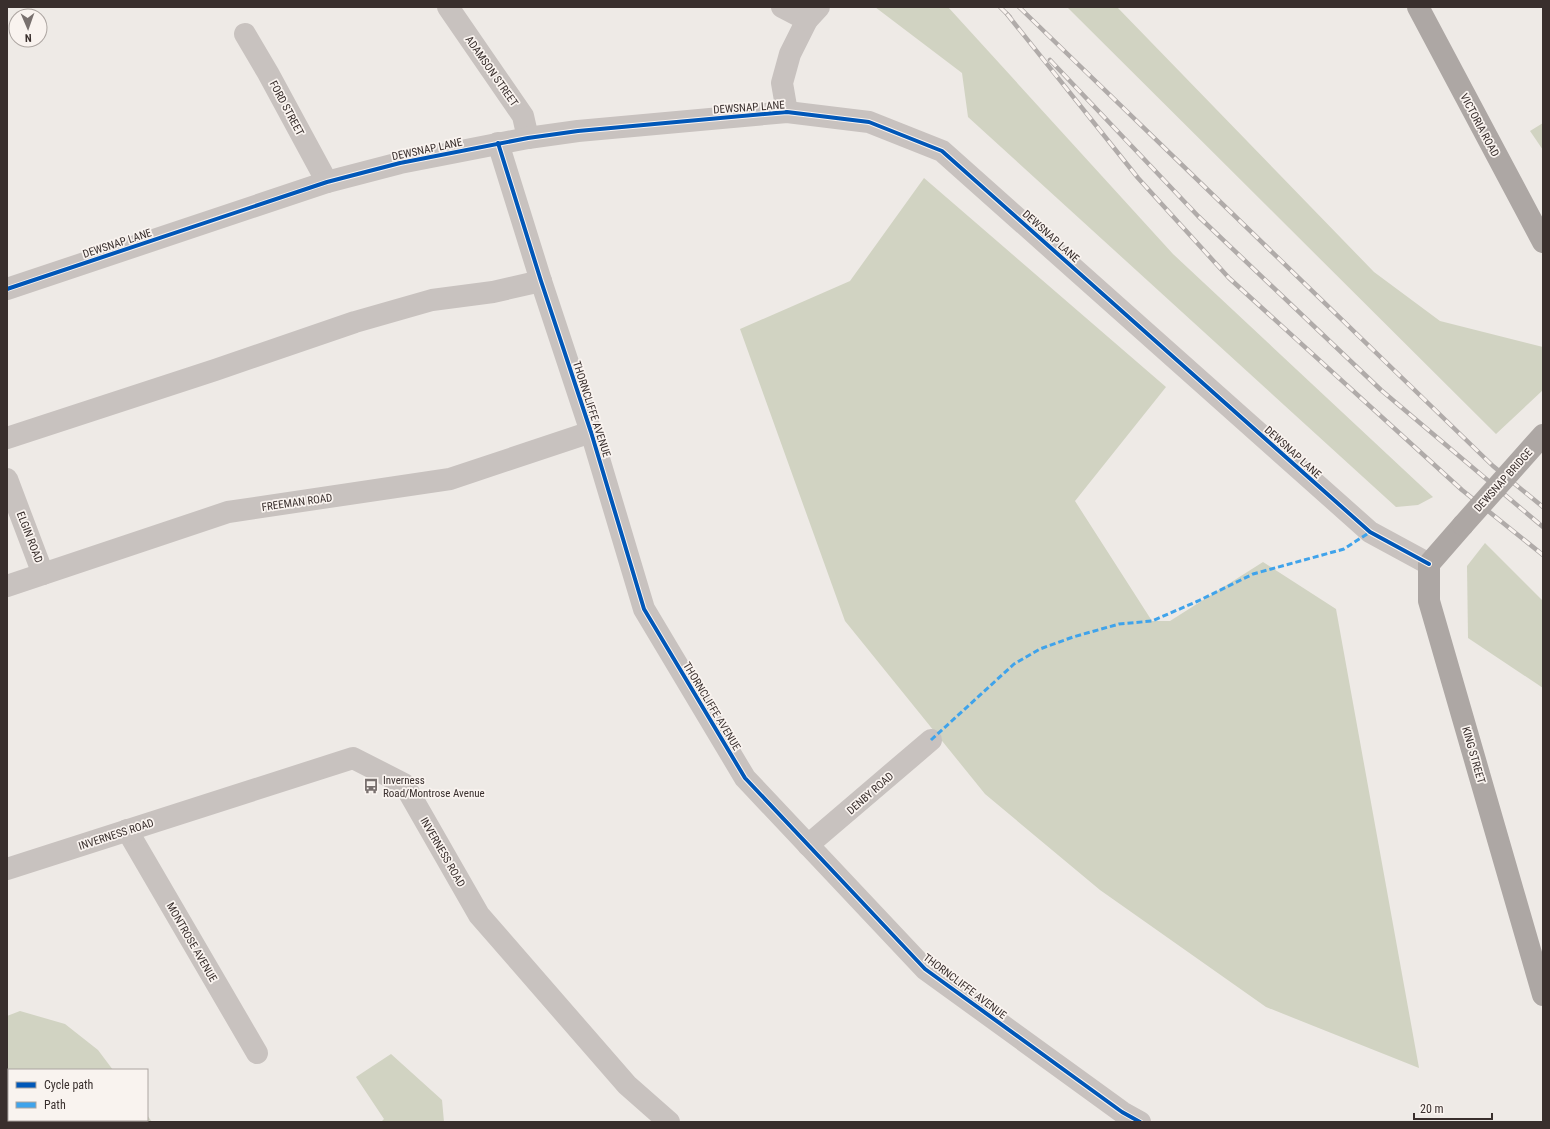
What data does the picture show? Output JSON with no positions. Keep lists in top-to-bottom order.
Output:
{
  "streets": {
    "main road": ["VICTORIA ROAD", "DEWSNAP BRIDGE", "KING STREET"],
    "street": [
      "ADAMSON STREET",
      "DEWSNAP LANE",
      "FORD STREET",
      "THORNCLIFFE AVENUE",
      "FREEMAN ROAD",
      "ELGIN ROAD",
      "DENBY ROAD",
      "INVERNESS ROAD",
      "MONTROSE AVENUE"
    ]
  },
  "crossings": [
    ["ADAMSON STREET", "DEWSNAP LANE"],
    ["DEWSNAP LANE", "FORD STREET"],
    ["DEWSNAP LANE", "THORNCLIFFE AVENUE"],
    ["DEWSNAP LANE", "DEWSNAP BRIDGE"],
    ["DEWSNAP LANE", "KING STREET"],
    ["THORNCLIFFE AVENUE", "FREEMAN ROAD"],
    ["THORNCLIFFE AVENUE", "DENBY ROAD"],
    ["DEWSNAP BRIDGE", "KING STREET"],
    ["FREEMAN ROAD", "ELGIN ROAD"],
    ["INVERNESS ROAD", "MONTROSE AVENUE"]
  ],
  "places": {
    "bus stop": ["Inverness Road/Montrose Avenue"]
  },
  "legend": ["Cycle path", "Path"],
  "scale_bar": "20 m",
  "north": "bottom"
}
